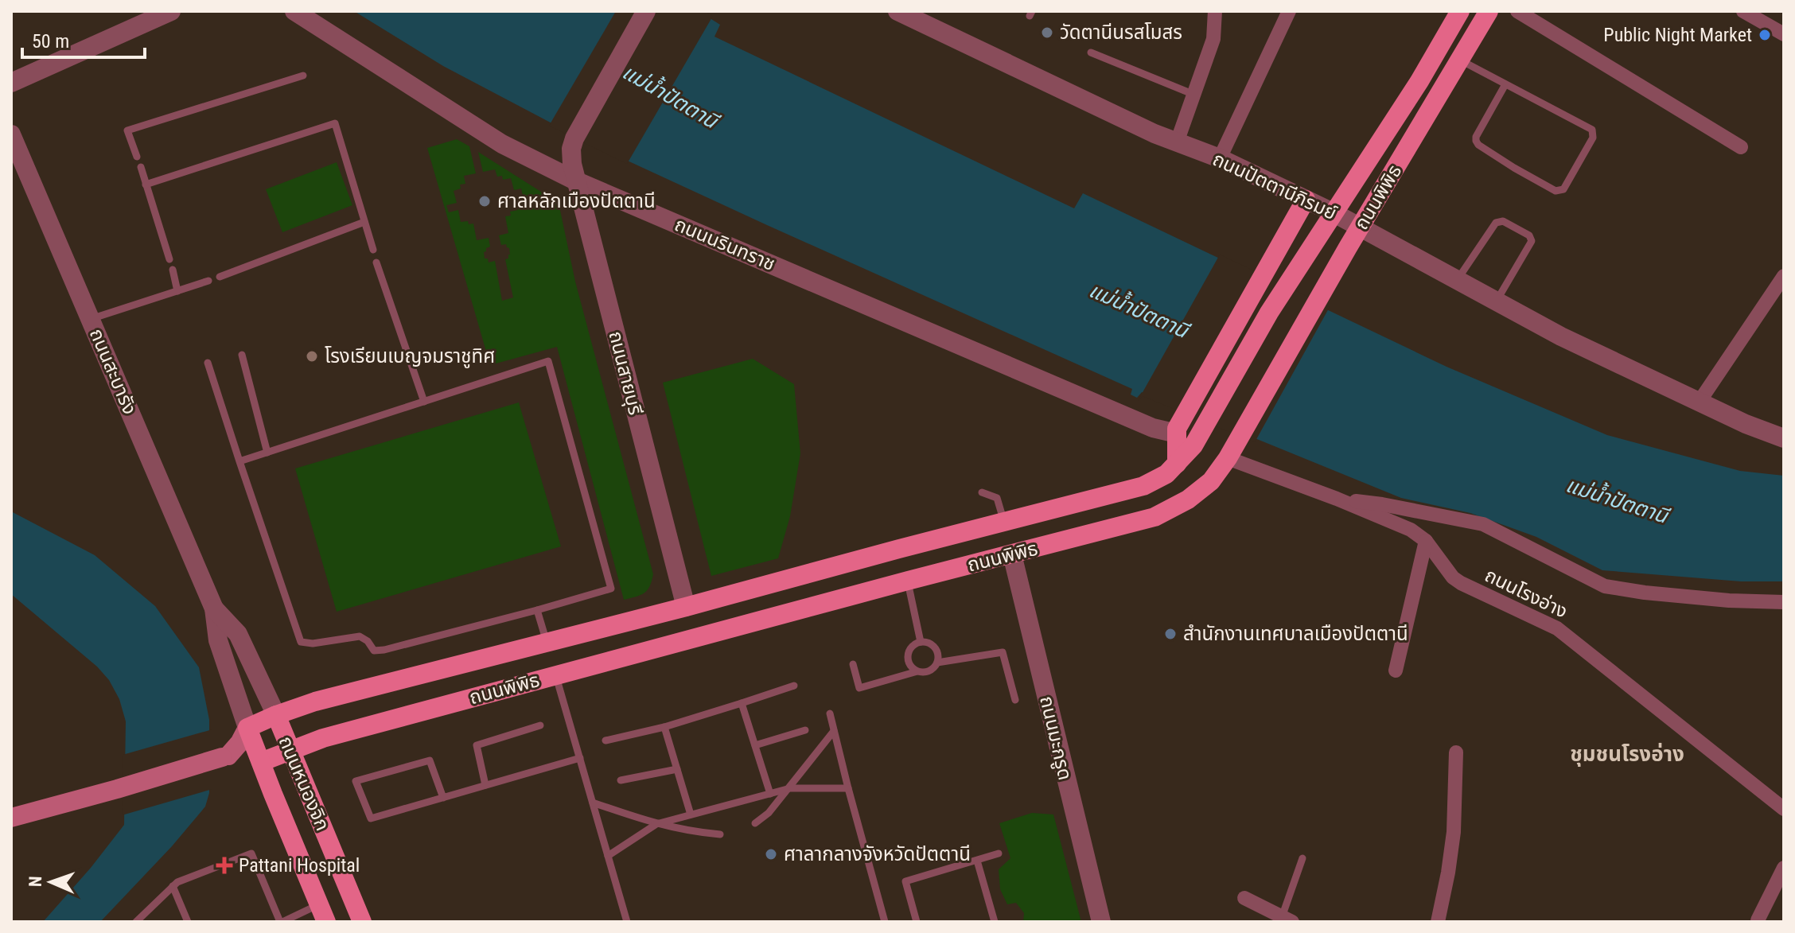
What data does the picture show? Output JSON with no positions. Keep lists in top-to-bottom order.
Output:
{
  "streets": {
    "main road": ["ถนนพิพิธ", "ถนนหนองจิก"],
    "street": [
      "ถนนปัตตานีภิรมย์",
      "ถนนนรินทราช",
      "ถนนสะบารัง",
      "ถนนสายบุรี",
      "ถนนโรงอ่าง",
      "ถนนมะกรูด"
    ]
  },
  "crossings": [
    ["ถนนปัตตานีภิรมย์", "ถนนพิพิธ"],
    ["ถนนพิพิธ", "ถนนสายบุรี"],
    ["ถนนพิพิธ", "ถนนโรงอ่าง"],
    ["ถนนพิพิธ", "ถนนมะกรูด"],
    ["ถนนพิพิธ", "ถนนหนองจิก"],
    ["ถนนนรินทราช", "ถนนสายบุรี"]
  ],
  "districts": ["ชุมชนโรงอ่าง"],
  "water": ["แม่น้ำปัตตานี"],
  "places": {
    "other": [
      "วัดตานีนรสโมสร",
      "Public Night Market",
      "ศาลหลักเมืองปัตตานี",
      "โรงเรียนเบญจมราชูทิศ",
      "สำนักงานเทศบาลเมืองปัตตานี",
      "ศาลากลางจังหวัดปัตตานี"
    ],
    "health": ["Pattani Hospital"]
  },
  "scale_bar": "50 m",
  "north": "left"
}
